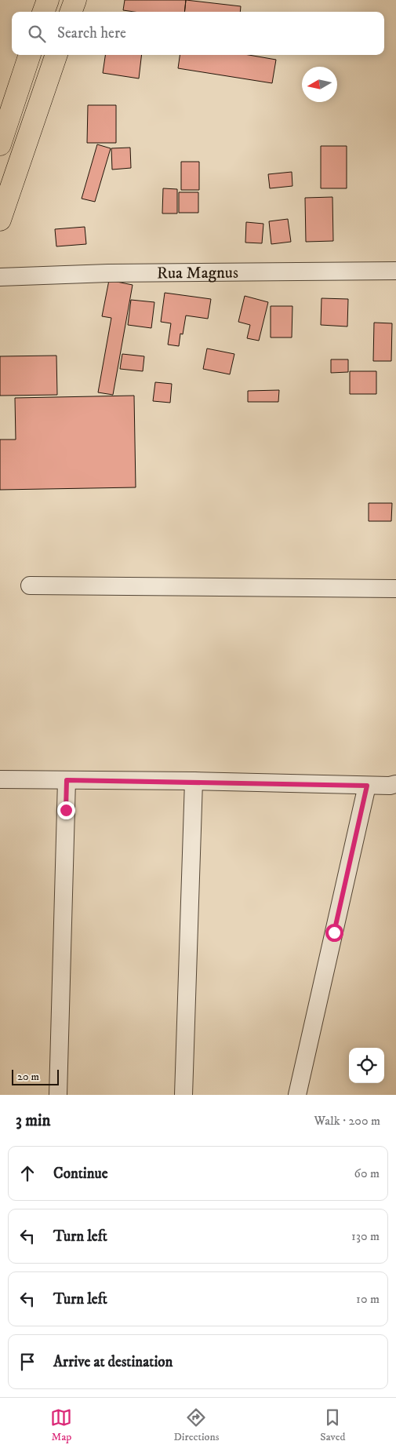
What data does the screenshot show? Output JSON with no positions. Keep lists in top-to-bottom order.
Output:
{
  "streets": {
    "street": ["Rua Magnus"]
  },
  "scale_bar": "20 m",
  "north": "left",
  "page": {
    "search": "Search here",
    "scale": "20 m",
    "heading": ["3 min", "Walk · 200 m"],
    "list": [
      ["Continue", "60 m"],
      ["Turn left", "130 m"],
      ["Turn left", "10 m"],
      "Arrive at destination"
    ],
    "nav": ["Map", "Directions", "Saved"]
  }
}
